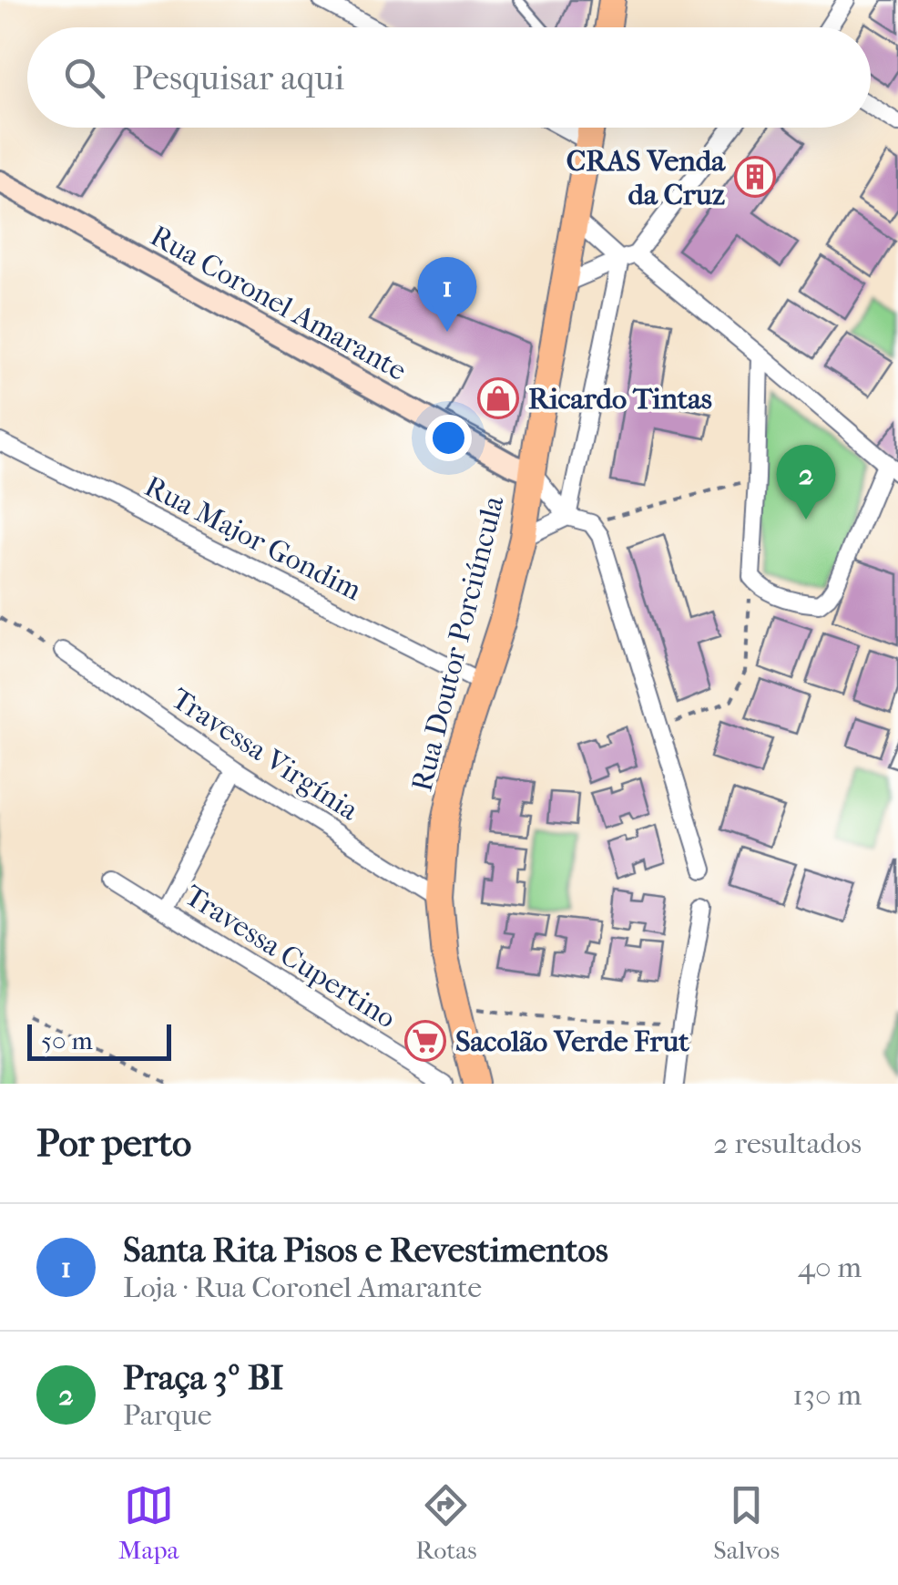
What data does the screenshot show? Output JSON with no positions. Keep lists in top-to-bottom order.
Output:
{
  "streets": {
    "main road": ["Rua Coronel Amarante", "Rua Doutor Porciúncula"],
    "street": ["Rua Major Gondim", "Travessa Virgínia", "Travessa Cupertino"]
  },
  "crossings": [
    ["Rua Coronel Amarante", "Rua Doutor Porciúncula"],
    ["Rua Major Gondim", "Rua Doutor Porciúncula"],
    ["Rua Doutor Porciúncula", "Travessa Virgínia"]
  ],
  "places": {
    "building": ["CRAS Venda da Cruz"],
    "shop": ["Ricardo Tintas"],
    "supermarket": ["Sacolão Verde Frut"]
  },
  "scale_bar": "50 m",
  "page": {
    "search": "Pesquisar aqui",
    "pins": ["1", "2"],
    "scale": "50 m",
    "heading": ["Por perto", "2 resultados"],
    "list": [
      {
        "mark": "1",
        "name": "Santa Rita Pisos e Revestimentos",
        "note": "Loja · Rua Coronel Amarante",
        "value": "40 m"
      },
      {
        "mark": "2",
        "name": "Praça 3º BI",
        "note": "Parque",
        "value": "130 m"
      }
    ],
    "nav": ["Mapa", "Rotas", "Salvos"]
  }
}
